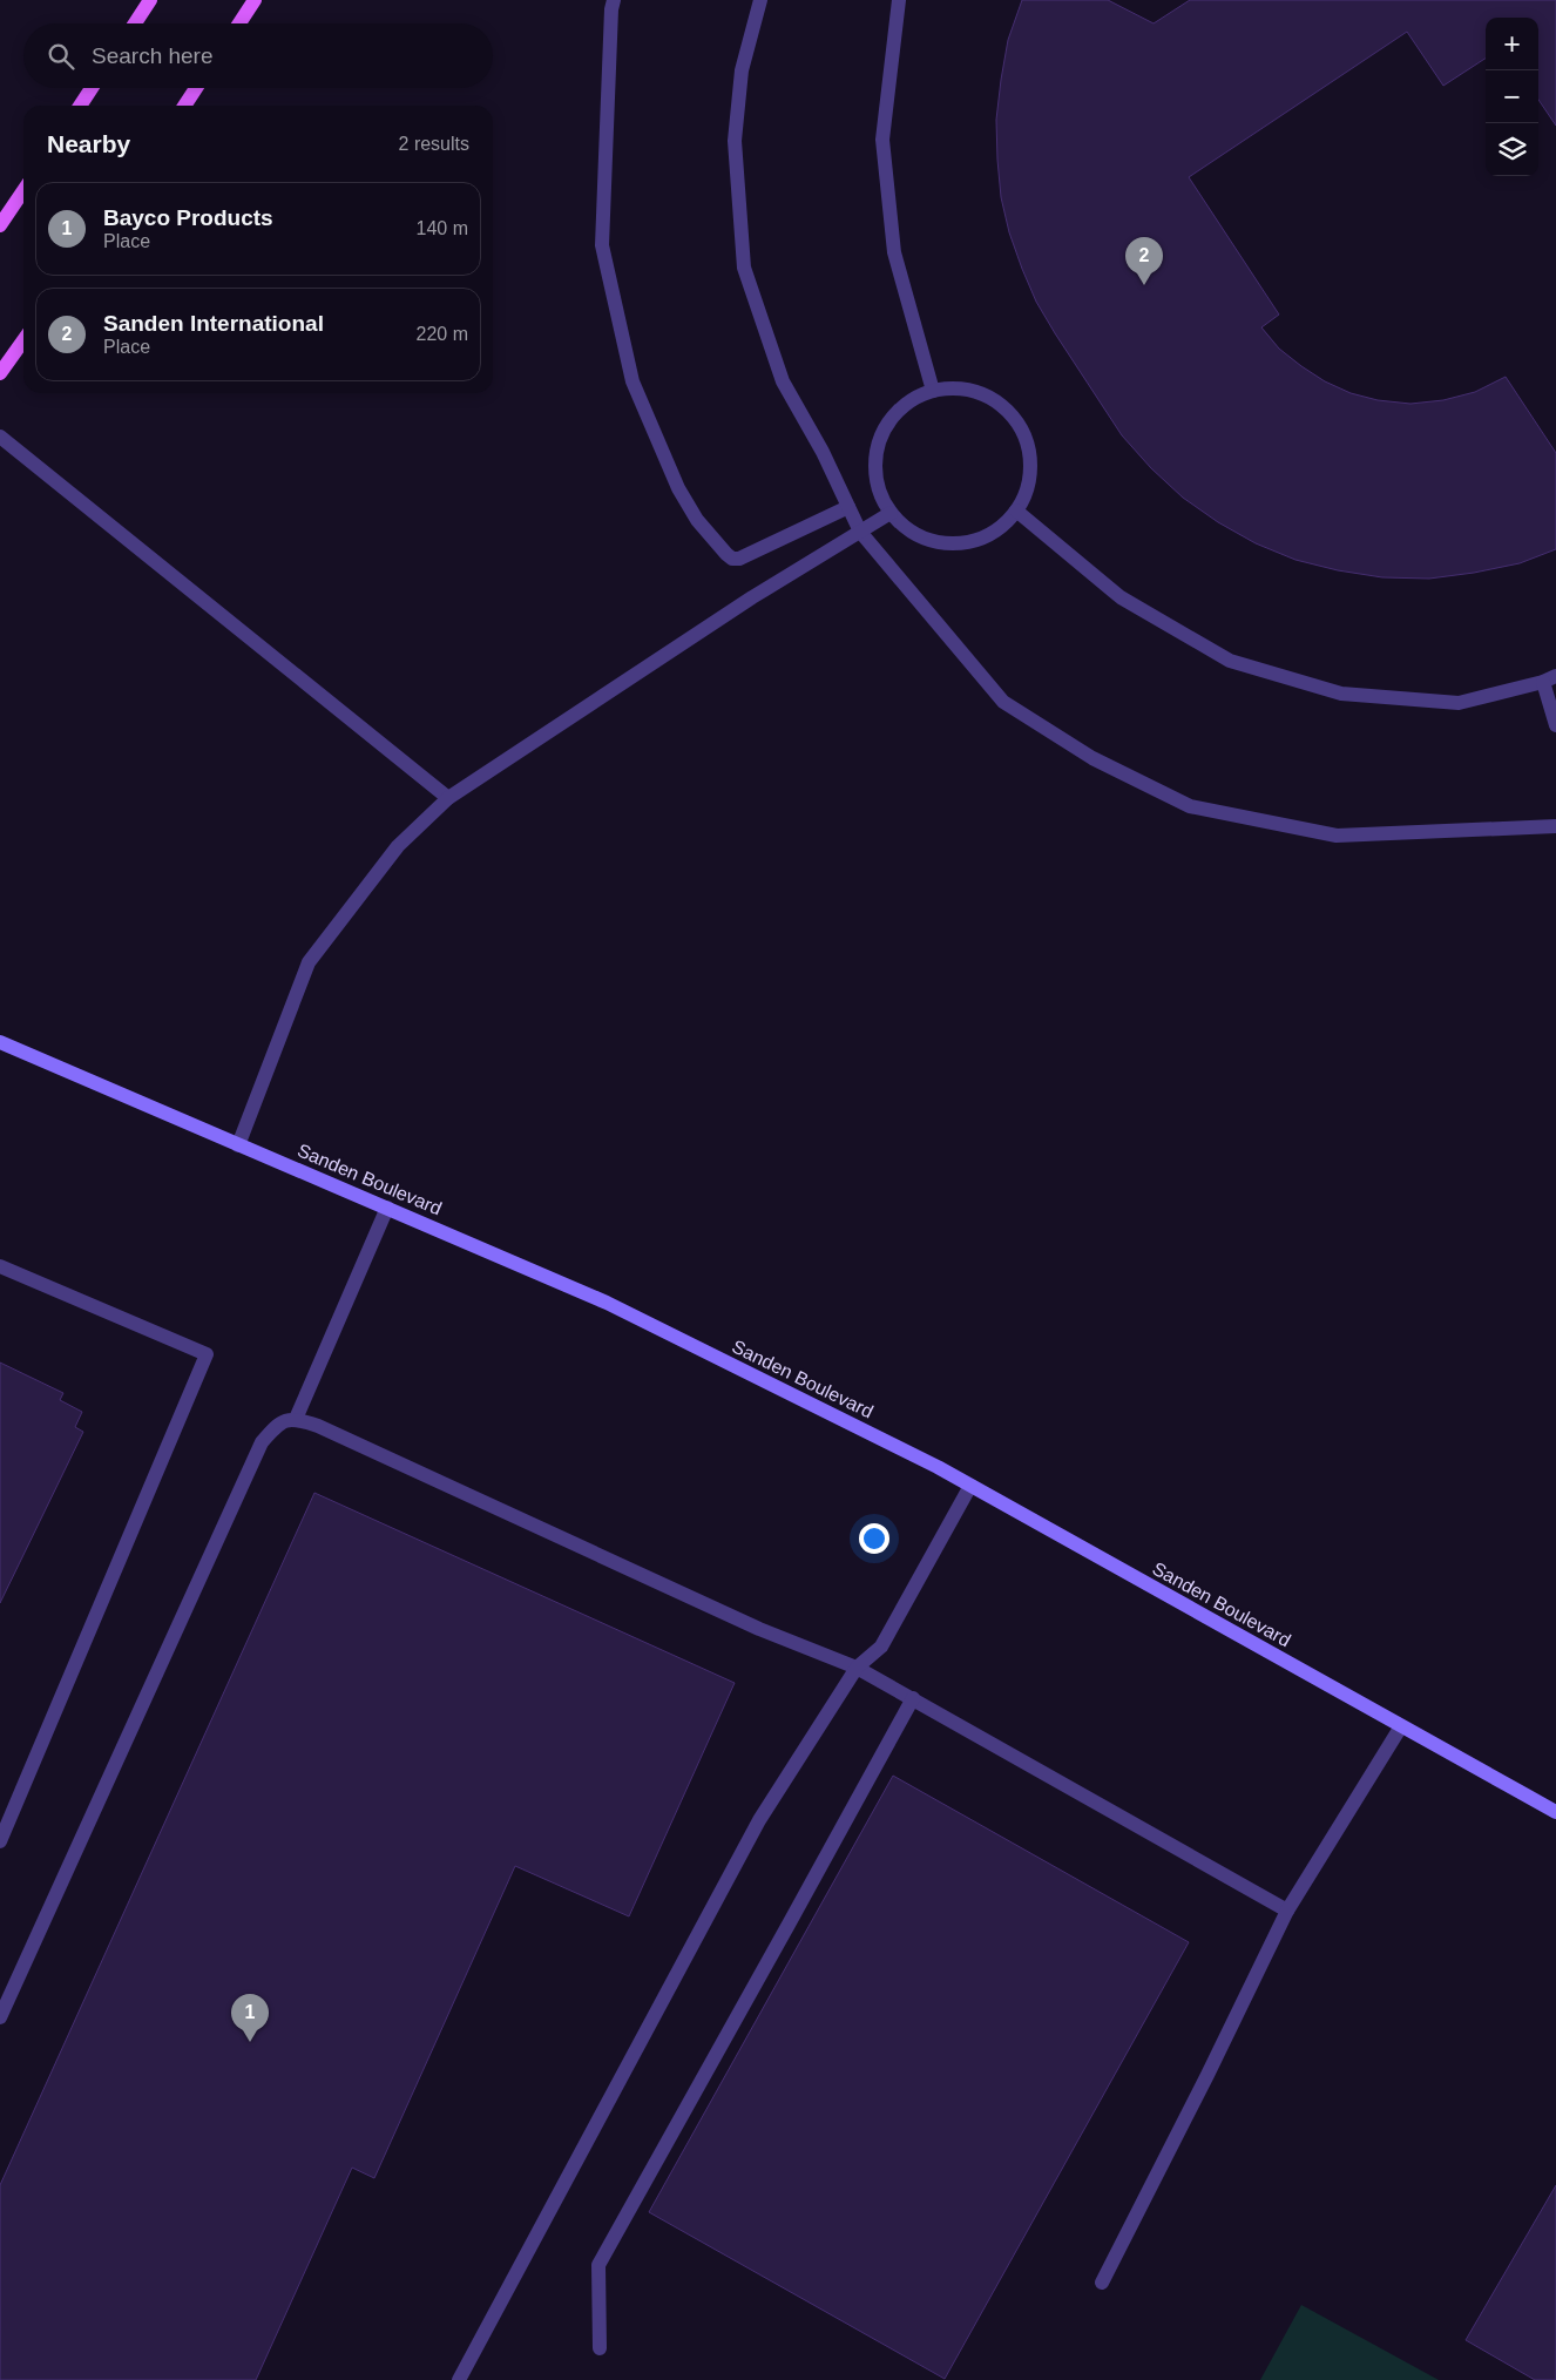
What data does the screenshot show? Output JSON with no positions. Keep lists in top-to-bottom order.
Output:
{
  "streets": {
    "street": ["Sanden Boulevard"]
  },
  "page": {
    "map_buttons": ["+", "−"],
    "search": "Search here",
    "heading": ["Nearby", "2 results"],
    "list": [
      {
        "mark": "1",
        "name": "Bayco Products",
        "note": "Place",
        "value": "140 m"
      },
      {
        "mark": "2",
        "name": "Sanden International",
        "note": "Place",
        "value": "220 m"
      }
    ],
    "pins": ["2", "1"]
  }
}
